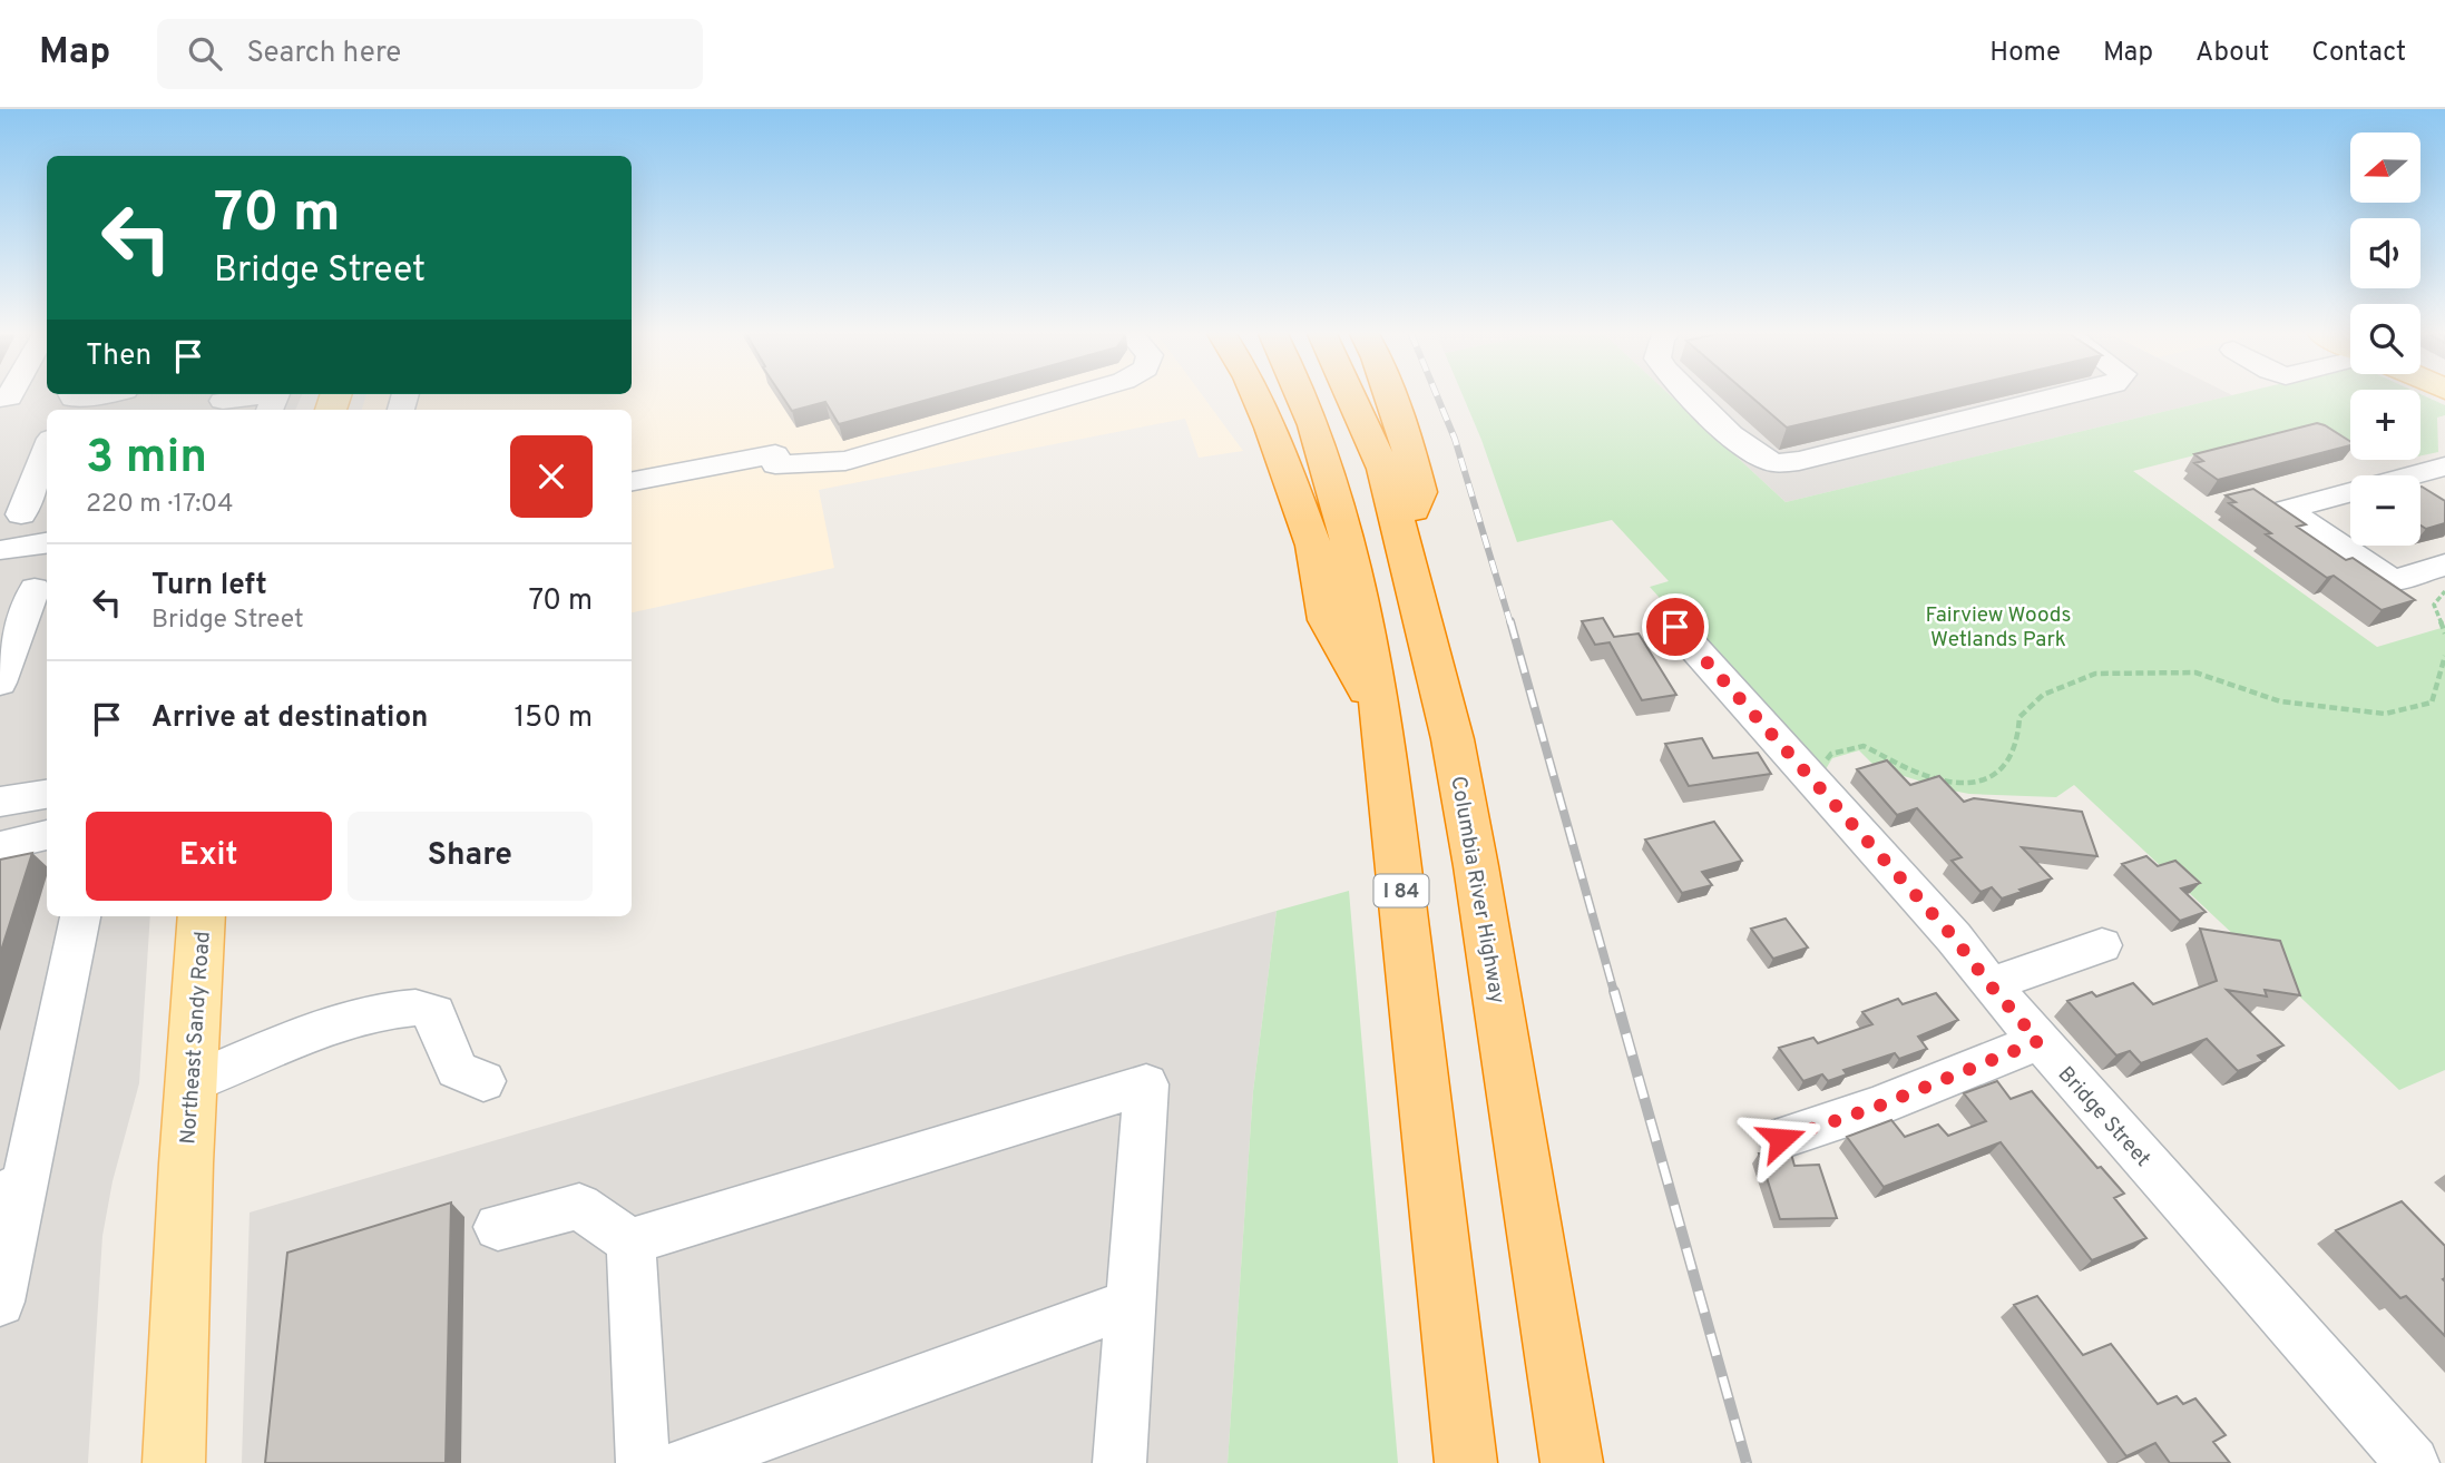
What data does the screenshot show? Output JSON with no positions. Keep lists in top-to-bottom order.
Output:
{
  "streets": {
    "highway": ["Columbia River Highway", "I 84"],
    "main road": ["Northeast Sandy Road"],
    "street": ["Bridge Street"]
  },
  "parks": ["Fairview Woods Wetlands Park"],
  "north": "left",
  "page": {
    "header": "Map",
    "search": "Search here",
    "nav": [
      "Home",
      "Map",
      "About",
      "Contact"
    ],
    "map_buttons": ["+", "−"],
    "turn": ["70 m", "Bridge Street"],
    "then": "Then",
    "heading": ["3 min", "220 m · 17:04"],
    "list": [
      {
        "name": "Turn left",
        "note": "Bridge Street",
        "value": "70 m"
      },
      {
        "name": "Arrive at destination",
        "value": "150 m"
      }
    ],
    "buttons": ["Exit", "Share"]
  }
}
